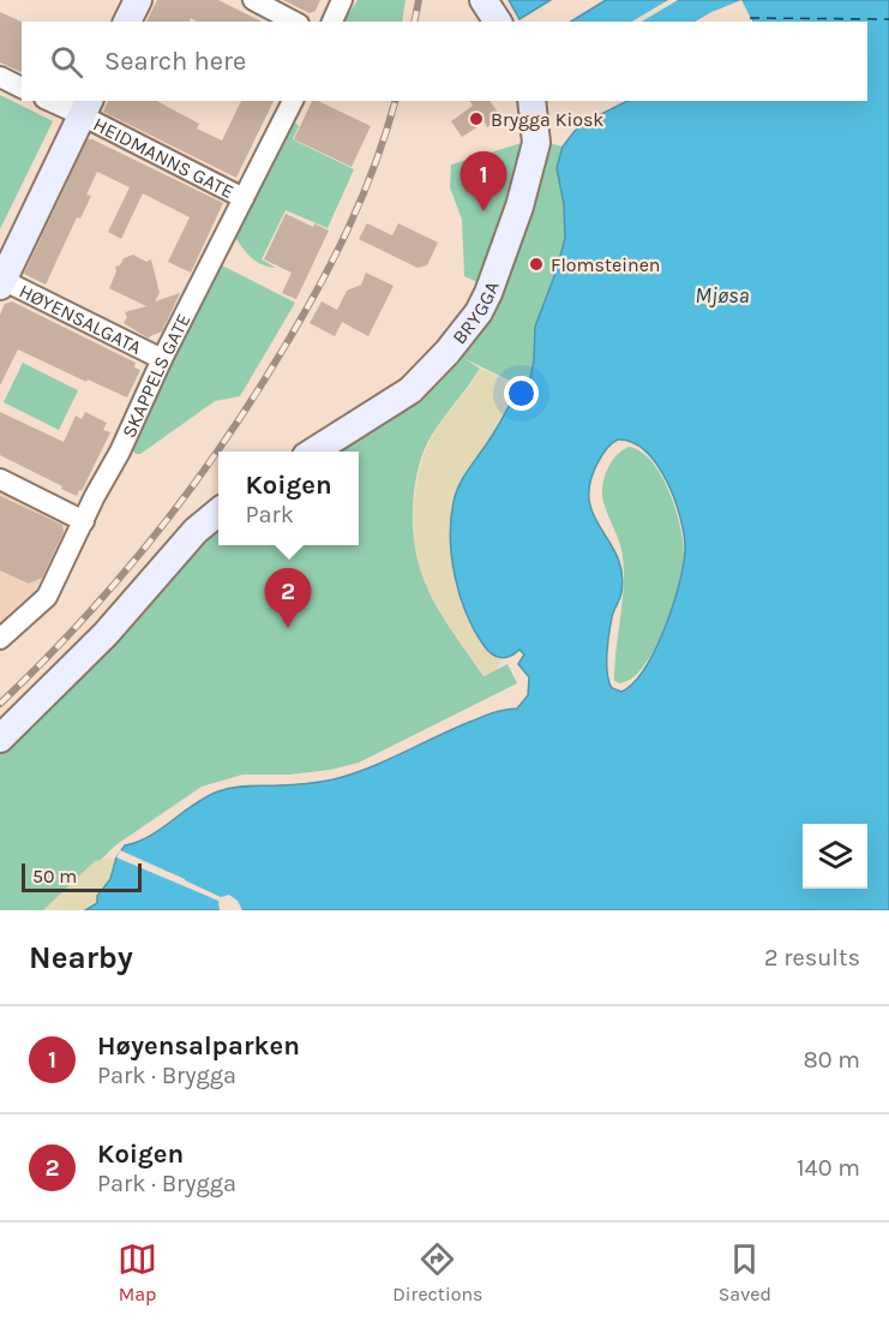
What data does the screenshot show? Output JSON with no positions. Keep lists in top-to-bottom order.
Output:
{
  "streets": {
    "street": [
      "HEIDMANNS GATE",
      "BRYGGA",
      "HØYENSALGATA",
      "SKAPPELS GATE"
    ]
  },
  "crossings": [
    ["HEIDMANNS GATE", "SKAPPELS GATE"],
    ["HØYENSALGATA", "SKAPPELS GATE"]
  ],
  "water": ["Mjøsa"],
  "places": ["Brygga Kiosk", "Flomsteinen"],
  "scale_bar": "50 m",
  "page": {
    "search": "Search here",
    "pins": ["1", "2"],
    "popup": ["Koigen", "Park"],
    "scale": "50 m",
    "heading": ["Nearby", "2 results"],
    "list": [
      {
        "mark": "1",
        "name": "Høyensalparken",
        "note": "Park · Brygga",
        "value": "80 m"
      },
      {
        "mark": "2",
        "name": "Koigen",
        "note": "Park · Brygga",
        "value": "140 m"
      }
    ],
    "nav": ["Map", "Directions", "Saved"]
  }
}
